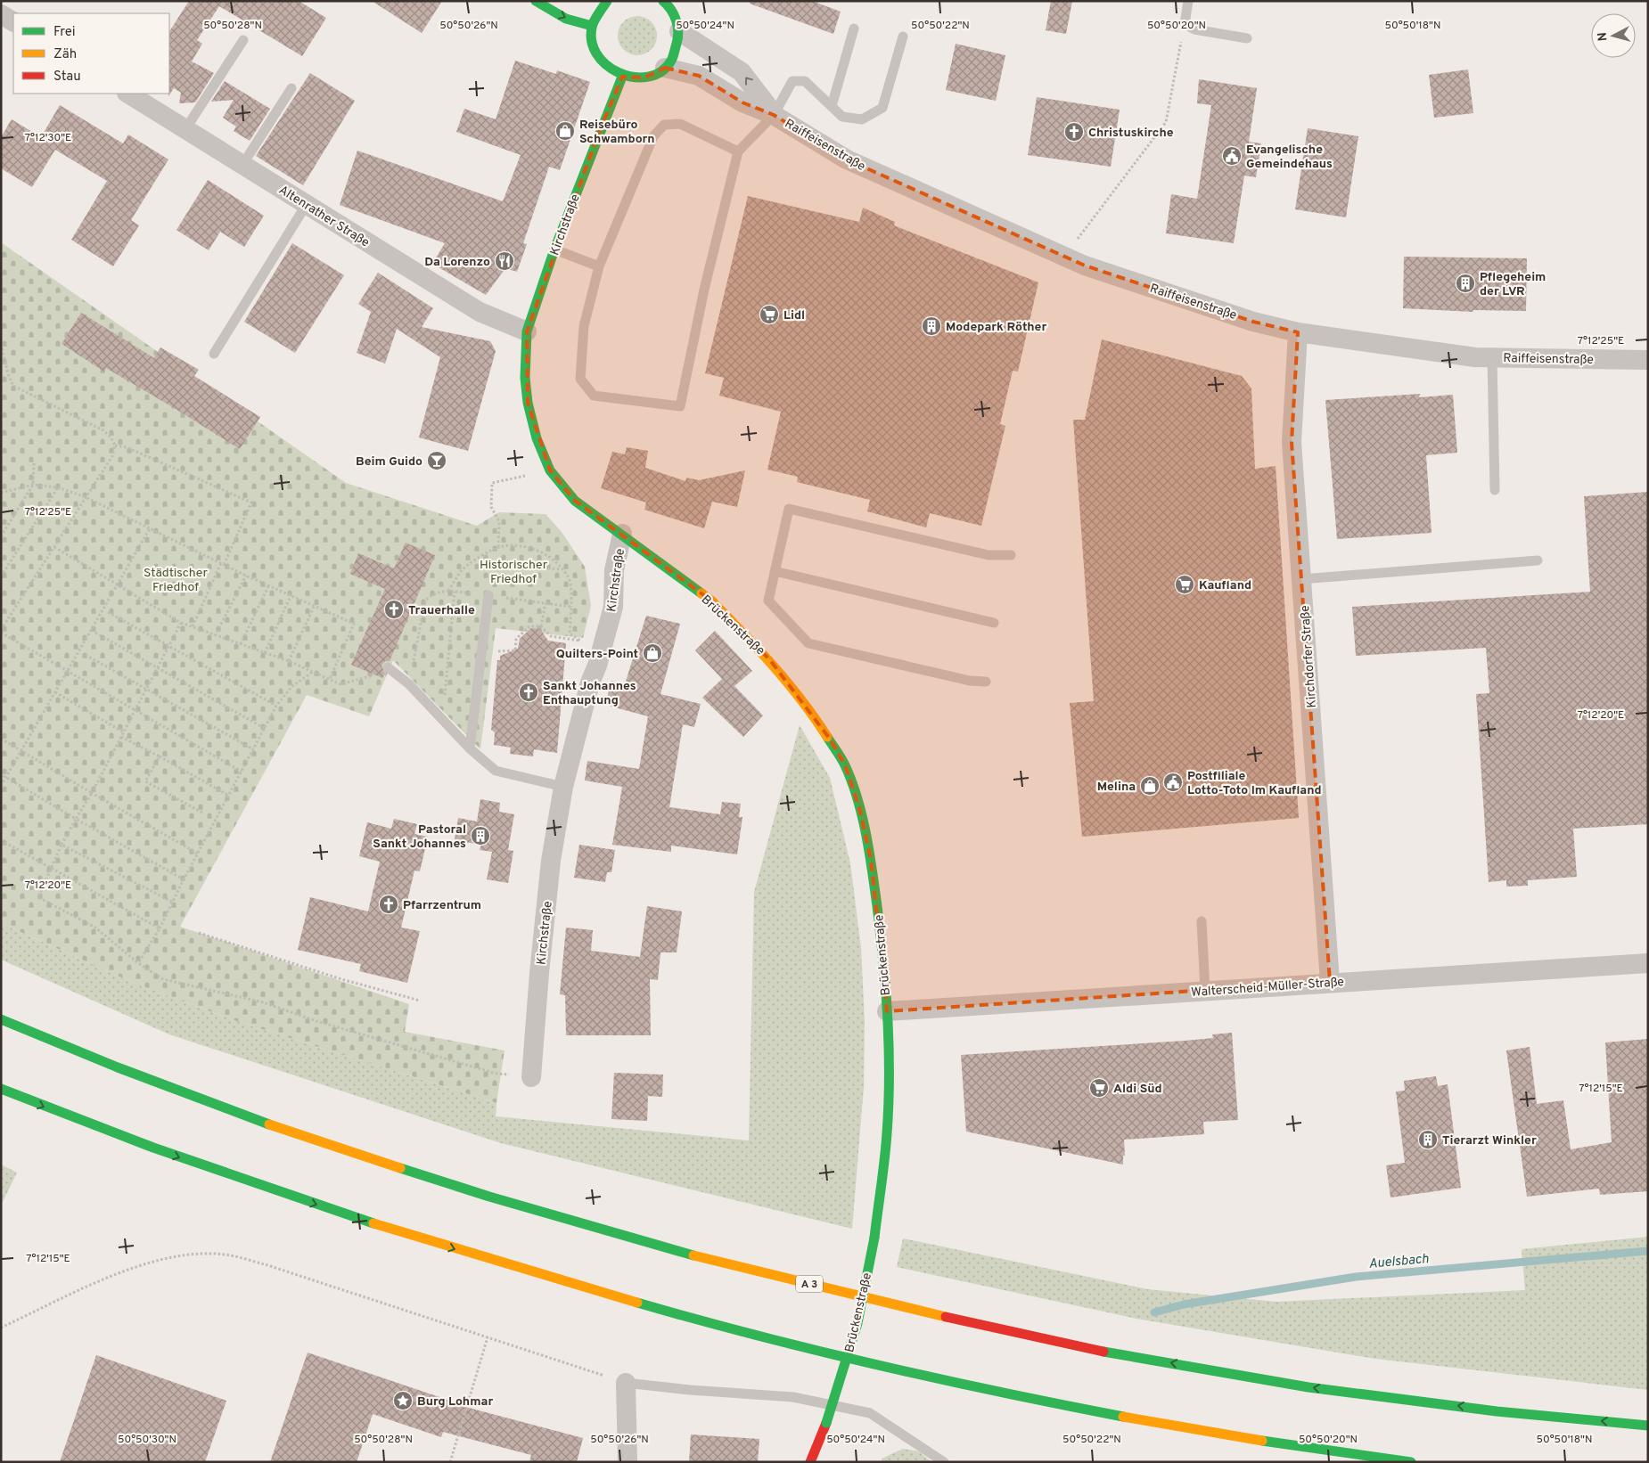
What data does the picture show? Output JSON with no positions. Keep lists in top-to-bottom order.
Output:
{
  "streets": {
    "main road": ["Kirchstraße", "Brückenstraße", "A 3"],
    "street": [
      "Raiffeisenstraße",
      "Altenrather Straße",
      "Kirchdorfer Straße",
      "Walterscheid-Müller-Straße"
    ]
  },
  "crossings": [
    ["Raiffeisenstraße", "Kirchdorfer Straße"],
    ["Altenrather Straße", "Kirchstraße"],
    ["Kirchstraße", "Brückenstraße"],
    ["Brückenstraße", "Walterscheid-Müller-Straße"],
    ["Kirchdorfer Straße", "Walterscheid-Müller-Straße"]
  ],
  "water": ["Auelsbach"],
  "parks": ["Historischer Friedhof", "Städtischer Friedhof"],
  "places": {
    "shop": ["Reisebüro Schwamborn", "Quilters-Point", "Melina"],
    "church": [
      "Christuskirche",
      "Trauerhalle",
      "Sankt Johannes Enthauptung",
      "Pfarrzentrum"
    ],
    "public building": ["Evangelische Gemeindehaus", "Postfiliale Lotto-Toto Im Kaufland"],
    "restaurant": ["Da Lorenzo"],
    "building": [
      "Pflegeheim der LVR",
      "Modepark Röther",
      "Pastoral Sankt Johannes",
      "Tierarzt Winkler"
    ],
    "supermarket": ["Lidl", "Kaufland", "Aldi Süd"],
    "bar": ["Beim Guido"],
    "place": ["Burg Lohmar"]
  },
  "legend": ["Frei", "Zäh", "Stau"],
  "north": "left",
  "coordinates": [
    "50°50'28\"N",
    "50°50'26\"N",
    "50°50'24\"N",
    "50°50'22\"N",
    "50°50'20\"N",
    "50°50'18\"N",
    "7°12'30\"E",
    "7°12'25\"E",
    "7°12'20\"E",
    "7°12'15\"E",
    "50°50'30\"N"
  ]
}
